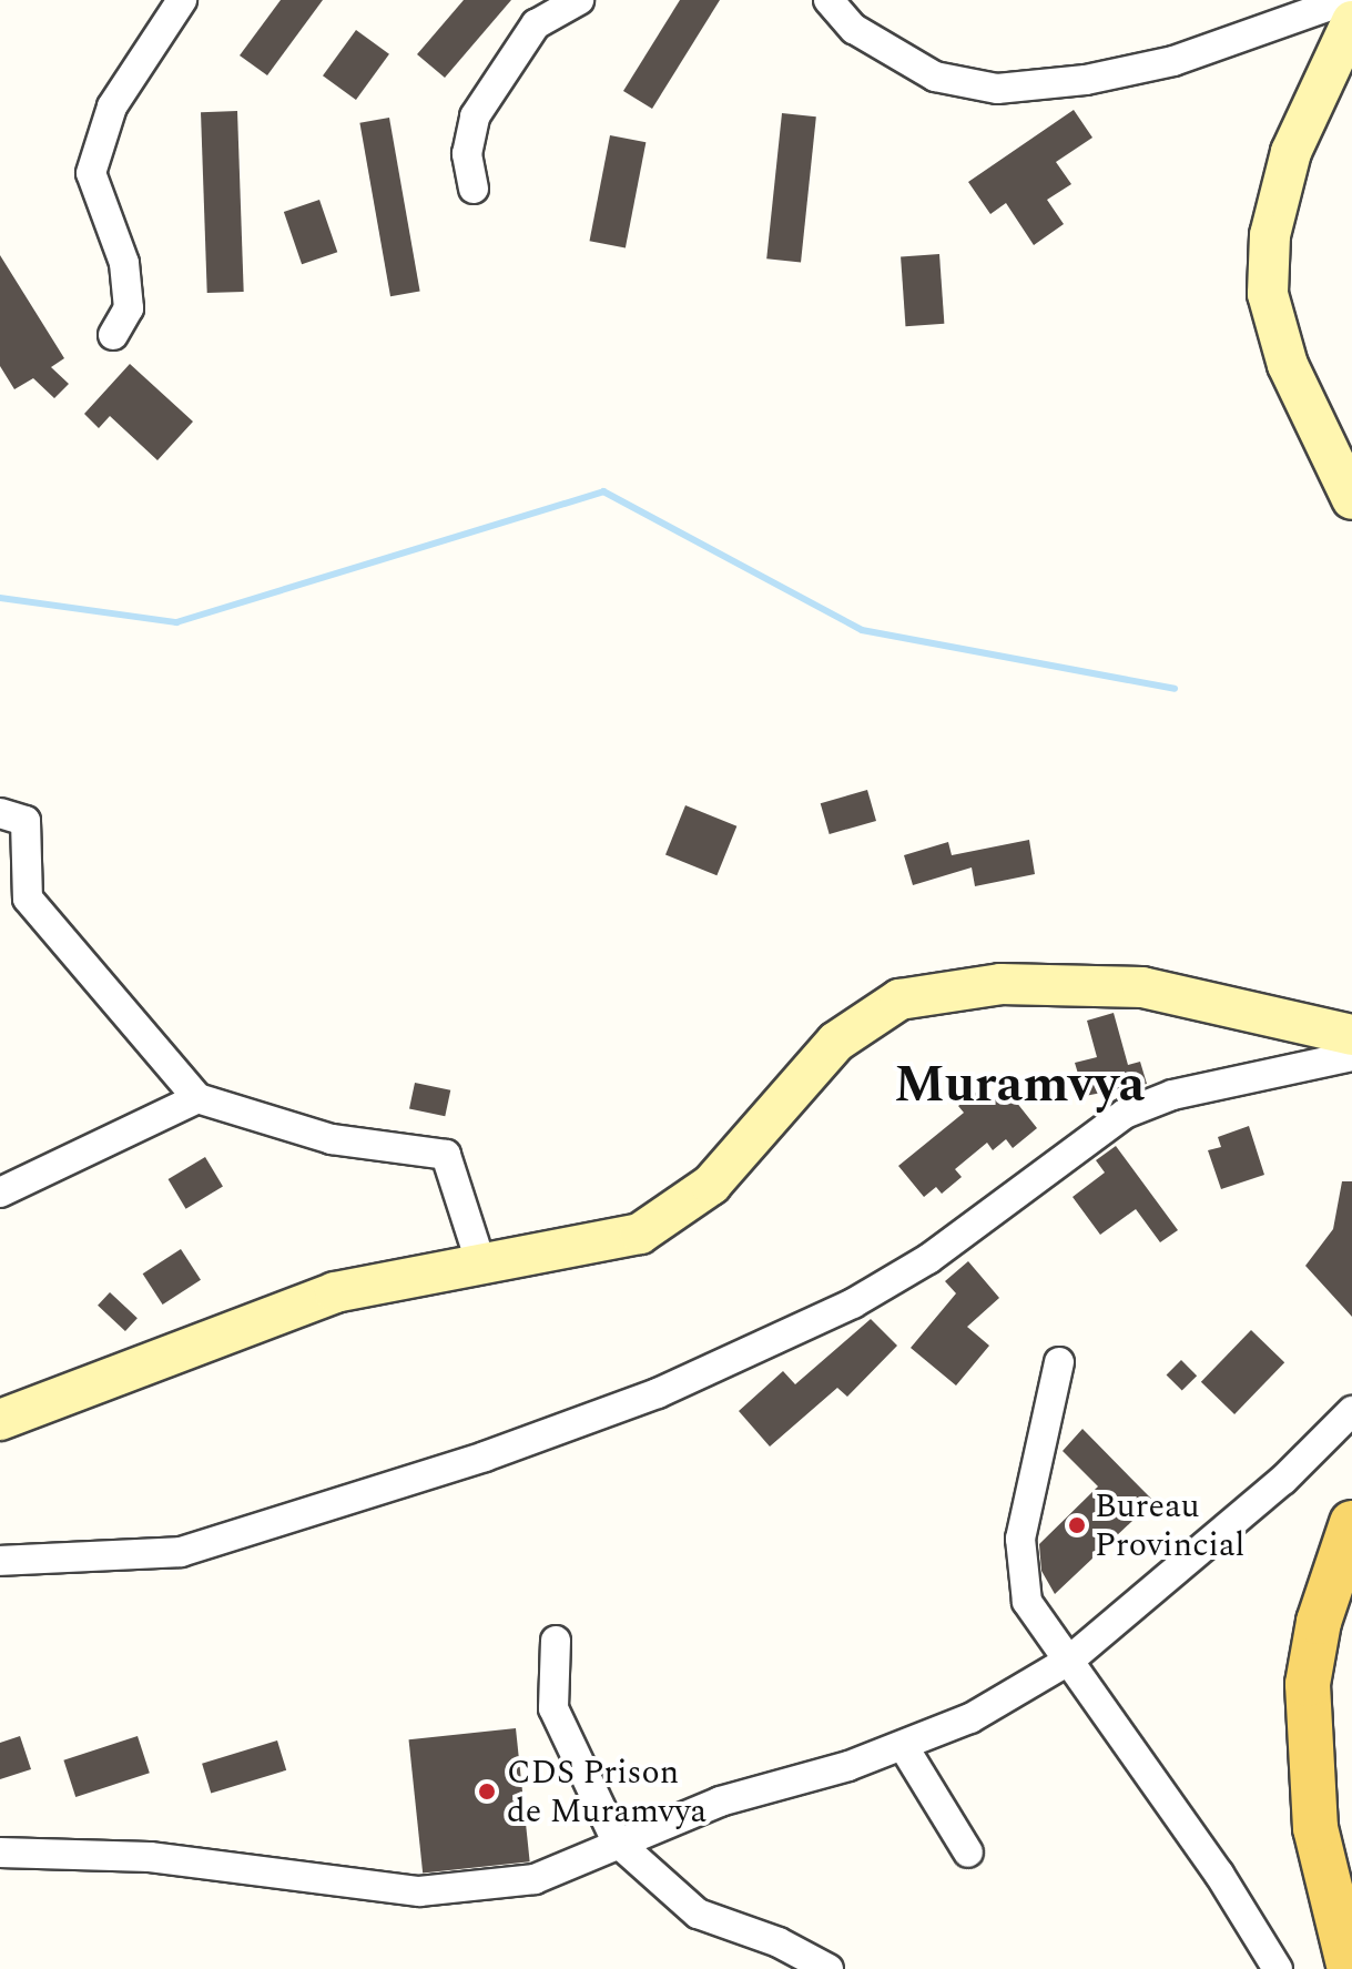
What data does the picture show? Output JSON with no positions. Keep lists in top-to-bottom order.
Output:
{
  "districts": ["Muramvya"],
  "places": ["Bureau Provincial", "CDS Prison de Muramvya"]
}
